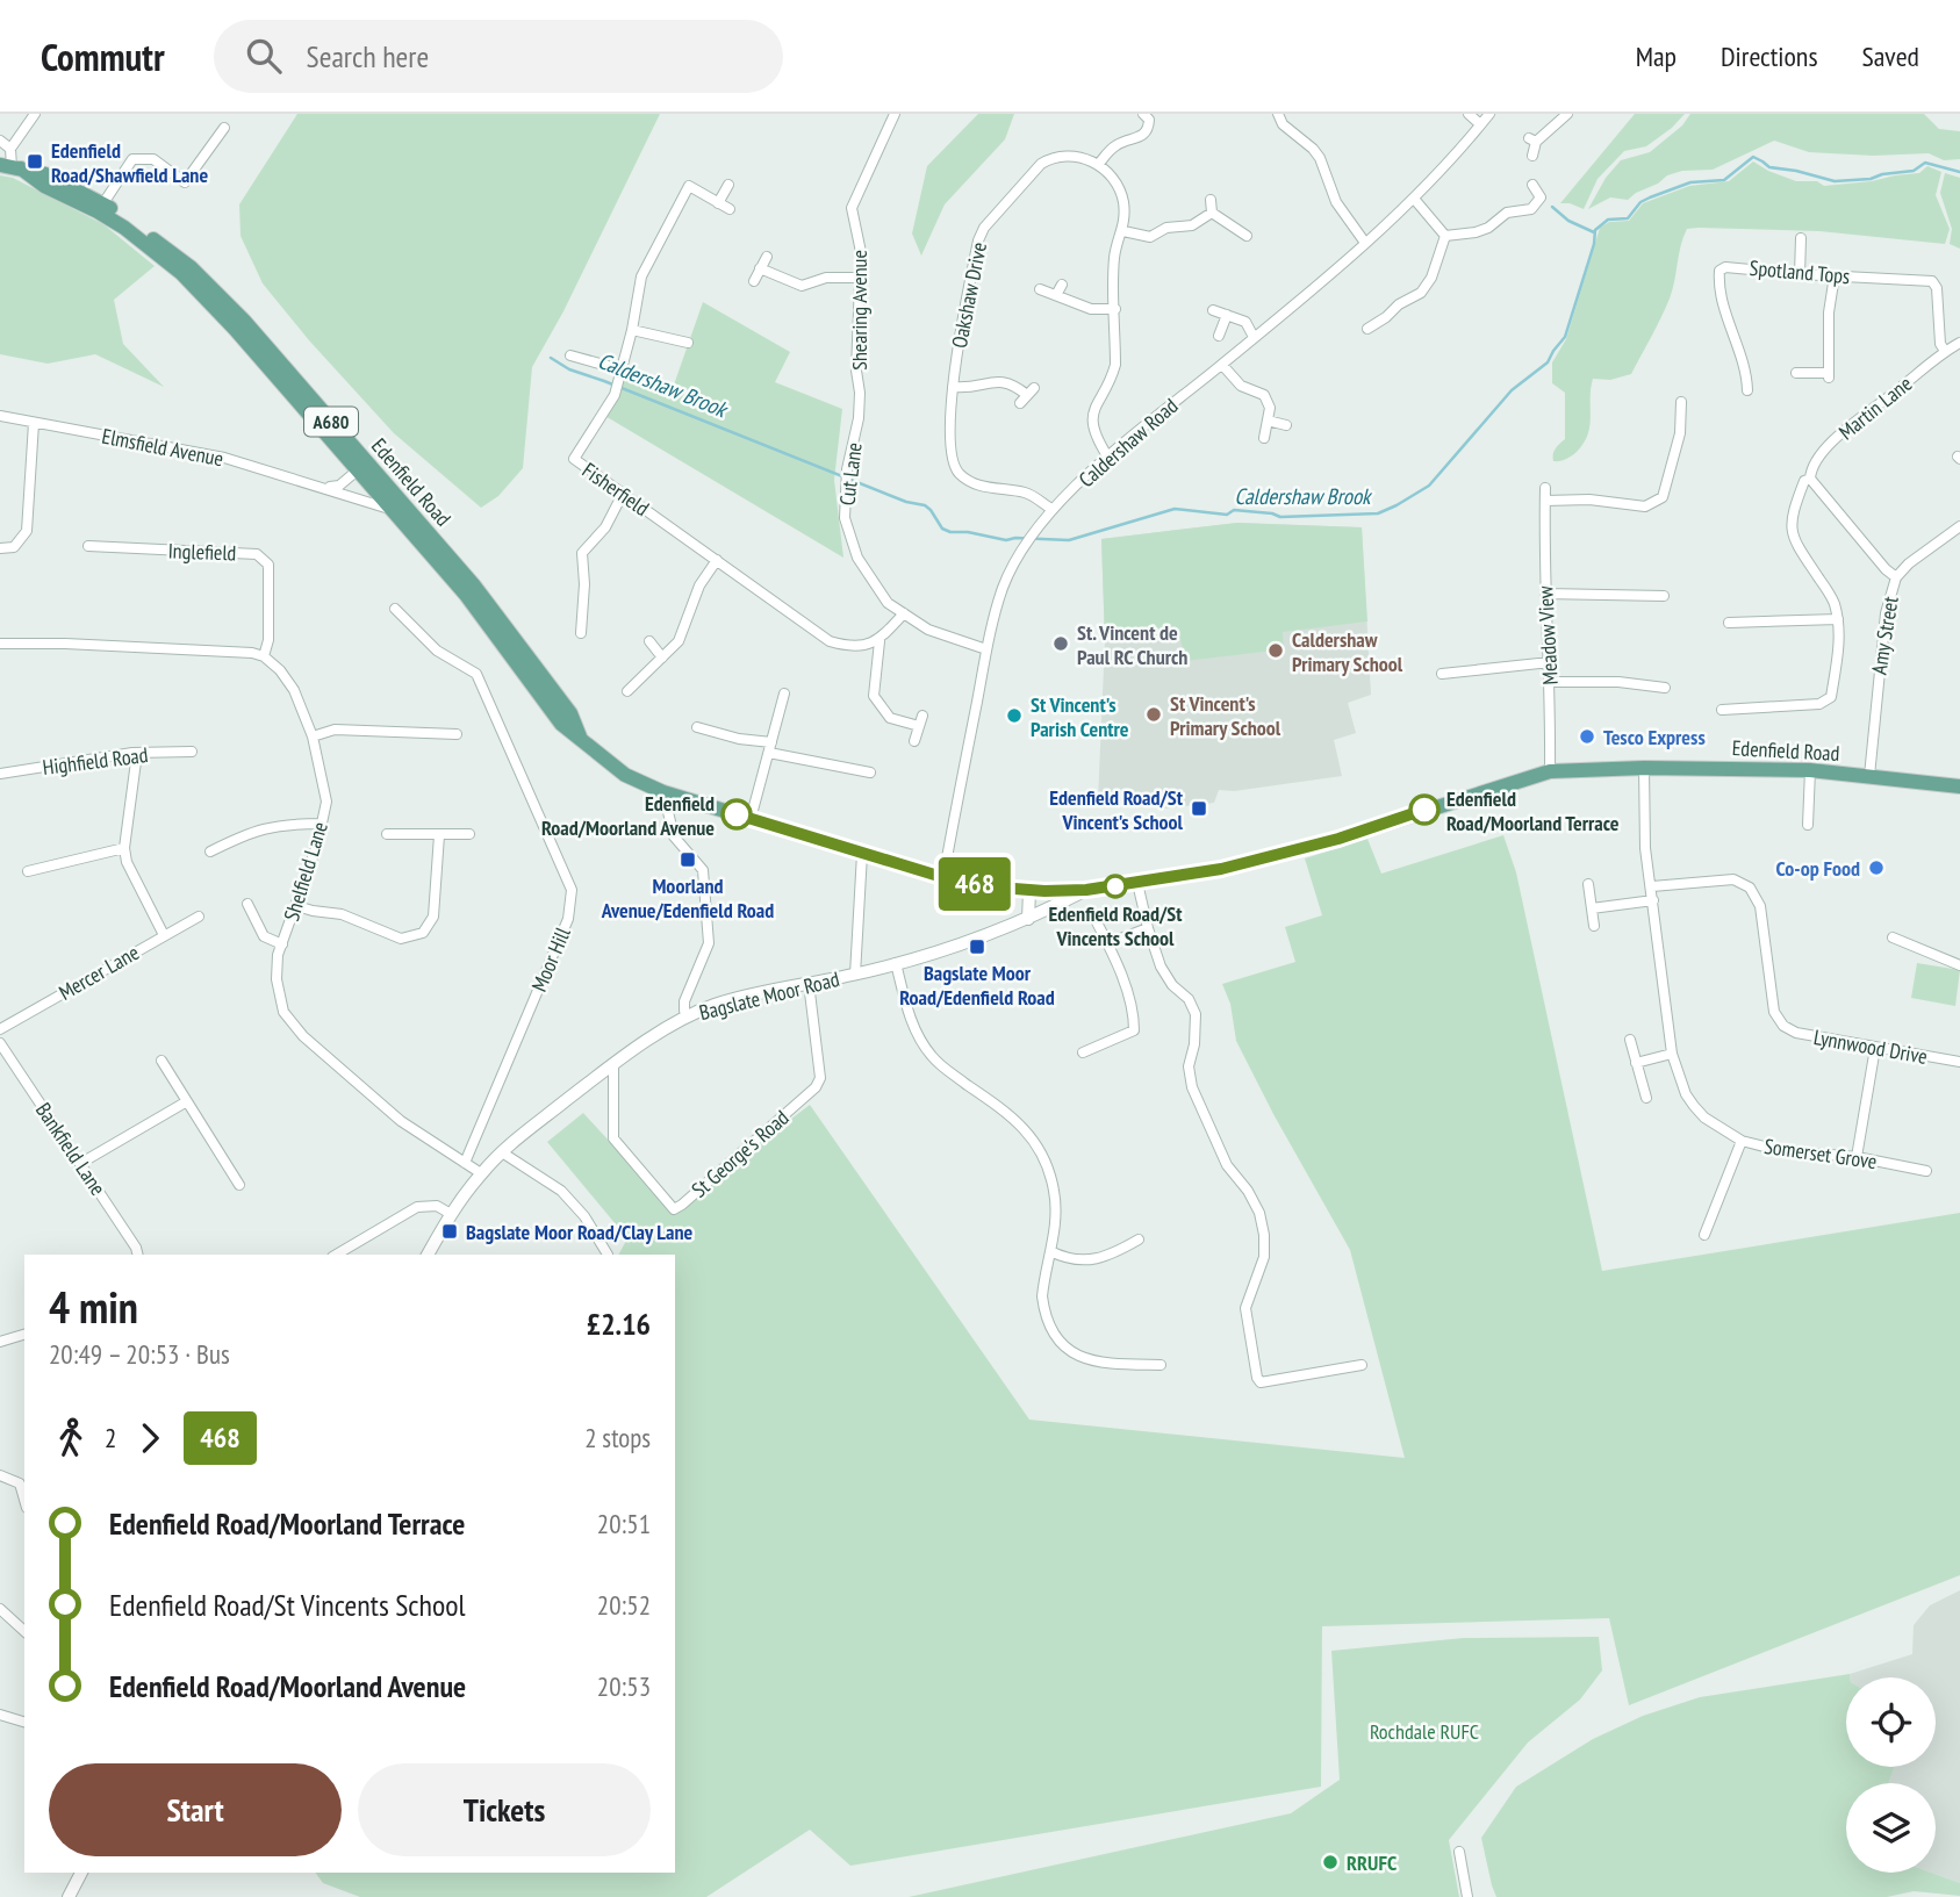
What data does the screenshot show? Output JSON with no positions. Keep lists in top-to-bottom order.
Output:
{
  "streets": {
    "main road": ["A680", "Edenfield Road"],
    "street": [
      "Spotland Tops",
      "Oakshaw Drive",
      "Shearing Avenue",
      "Martin Lane",
      "Caldershaw Road",
      "Elmsfield Avenue",
      "Cut Lane",
      "Fisherfield",
      "Inglefield",
      "Meadow View",
      "Amy Street",
      "Highfield Road",
      "Shelfield Lane",
      "Moor Hill",
      "Mercer Lane",
      "Bagslate Moor Road",
      "Lynnwood Drive",
      "Bankfield Lane",
      "St George's Road",
      "Somerset Grove"
    ]
  },
  "crossings": [
    ["Spotland Tops", "Martin Lane"],
    ["Oakshaw Drive", "Caldershaw Road"],
    ["Shearing Avenue", "Cut Lane"],
    ["Martin Lane", "Amy Street"],
    ["Caldershaw Road", "Cut Lane"],
    ["Caldershaw Road", "Edenfield Road"],
    ["Elmsfield Avenue", "Edenfield Road"],
    ["Edenfield Road", "Meadow View"],
    ["Edenfield Road", "Amy Street"],
    ["Edenfield Road", "Bagslate Moor Road"],
    ["Edenfield Road", "Somerset Grove"],
    ["Inglefield", "Shelfield Lane"],
    ["Shelfield Lane", "Moor Hill"],
    ["Shelfield Lane", "Bagslate Moor Road"],
    ["Bagslate Moor Road", "St George's Road"],
    ["Lynnwood Drive", "Somerset Grove"]
  ],
  "water": ["Caldershaw Brook"],
  "parks": ["Rochdale RUFC"],
  "places": {
    "transit": [
      "Edenfield Road/Shawfield Lane",
      "Edenfield Road/St Vincent's School",
      "Moorland Avenue/Edenfield Road",
      "Bagslate Moor Road/Edenfield Road",
      "Bagslate Moor Road/Clay Lane"
    ],
    "other": [
      "St. Vincent de Paul RC Church",
      "Caldershaw Primary School",
      "St Vincent's Primary School",
      "St Vincent's Parish Centre",
      "Tesco Express",
      "Edenfield Road/Moorland Terrace",
      "Edenfield Road/Moorland Avenue",
      "Co-op Food",
      "Edenfield Road/St Vincents School",
      "RRUFC"
    ]
  },
  "lines": ["bus line 468"],
  "page": {
    "header": "Commutr",
    "search": "Search here",
    "nav": ["Map", "Directions", "Saved"],
    "on_map": "468",
    "heading": ["4 min", "20:49 – 20:53 · Bus", "£2.16"],
    "legs": ["2", "468", "2 stops"],
    "list": [
      {
        "name": "Edenfield Road/Moorland Terrace",
        "value": "20:51"
      },
      {
        "name": "Edenfield Road/St Vincents School",
        "value": "20:52"
      },
      {
        "name": "Edenfield Road/Moorland Avenue",
        "value": "20:53"
      }
    ],
    "buttons": ["Start", "Tickets"]
  }
}
